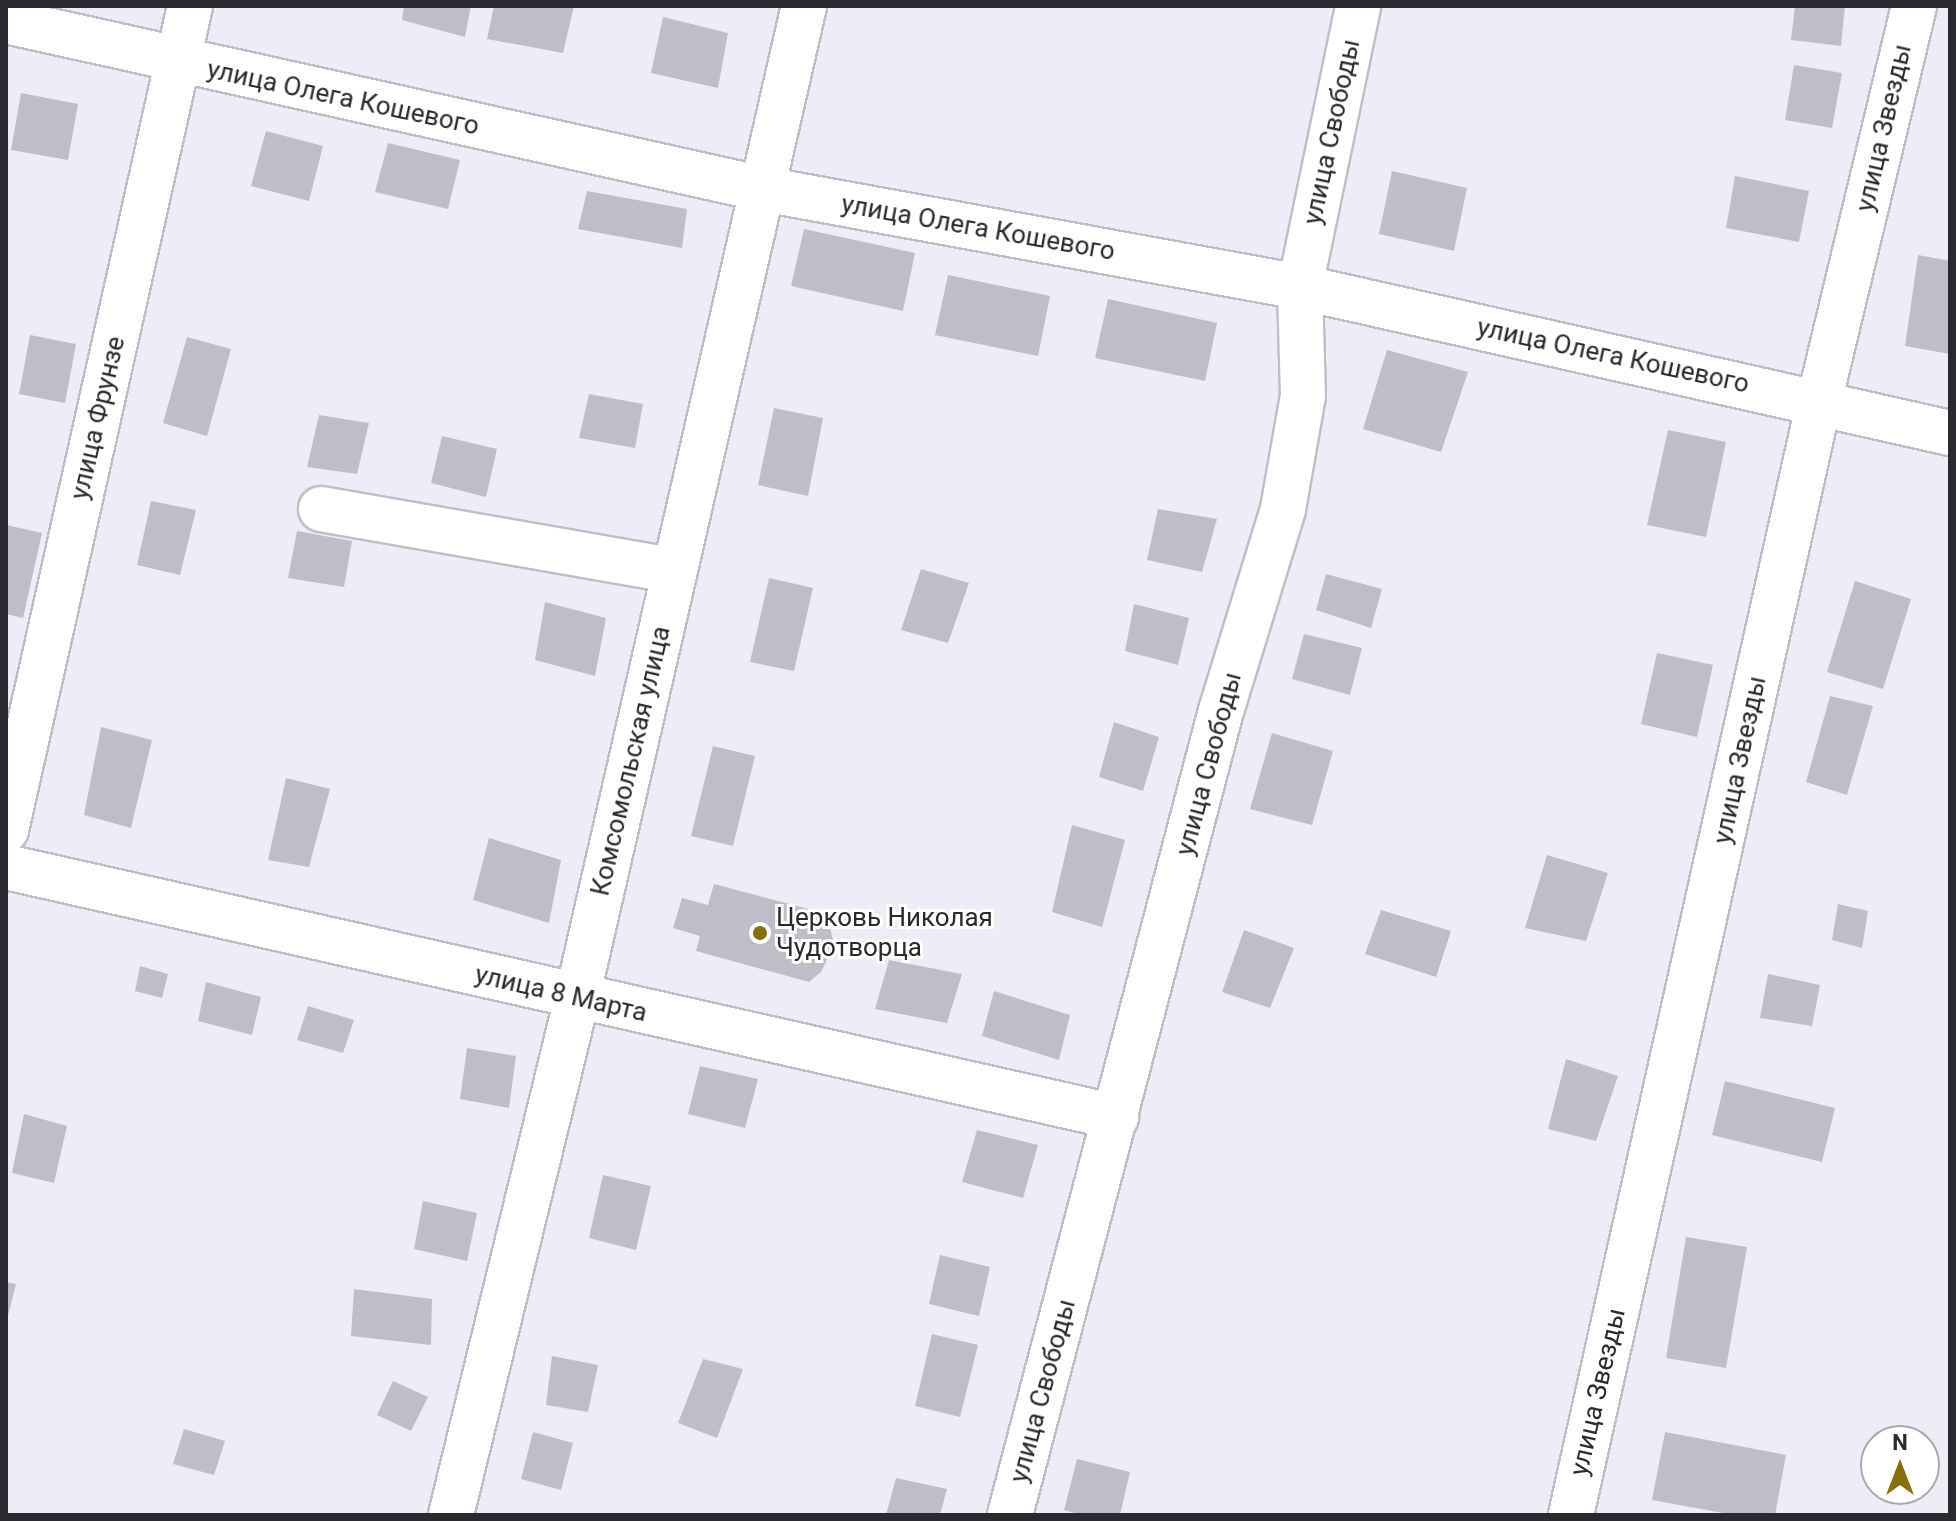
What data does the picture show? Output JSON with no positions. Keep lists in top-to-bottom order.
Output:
{
  "streets": {
    "street": [
      "улица Олега Кошевого",
      "улица Звезды",
      "улица Свободы",
      "улица Фрунзе",
      "Комсомольская улица",
      "улица 8 Марта"
    ]
  },
  "crossings": [
    ["улица Олега Кошевого", "улица Звезды"],
    ["улица Олега Кошевого", "улица Свободы"],
    ["улица Олега Кошевого", "улица Фрунзе"],
    ["улица Олега Кошевого", "Комсомольская улица"],
    ["улица Свободы", "улица 8 Марта"],
    ["Комсомольская улица", "улица 8 Марта"]
  ],
  "places": ["Церковь Николая Чудотворца"],
  "north": "top"
}
